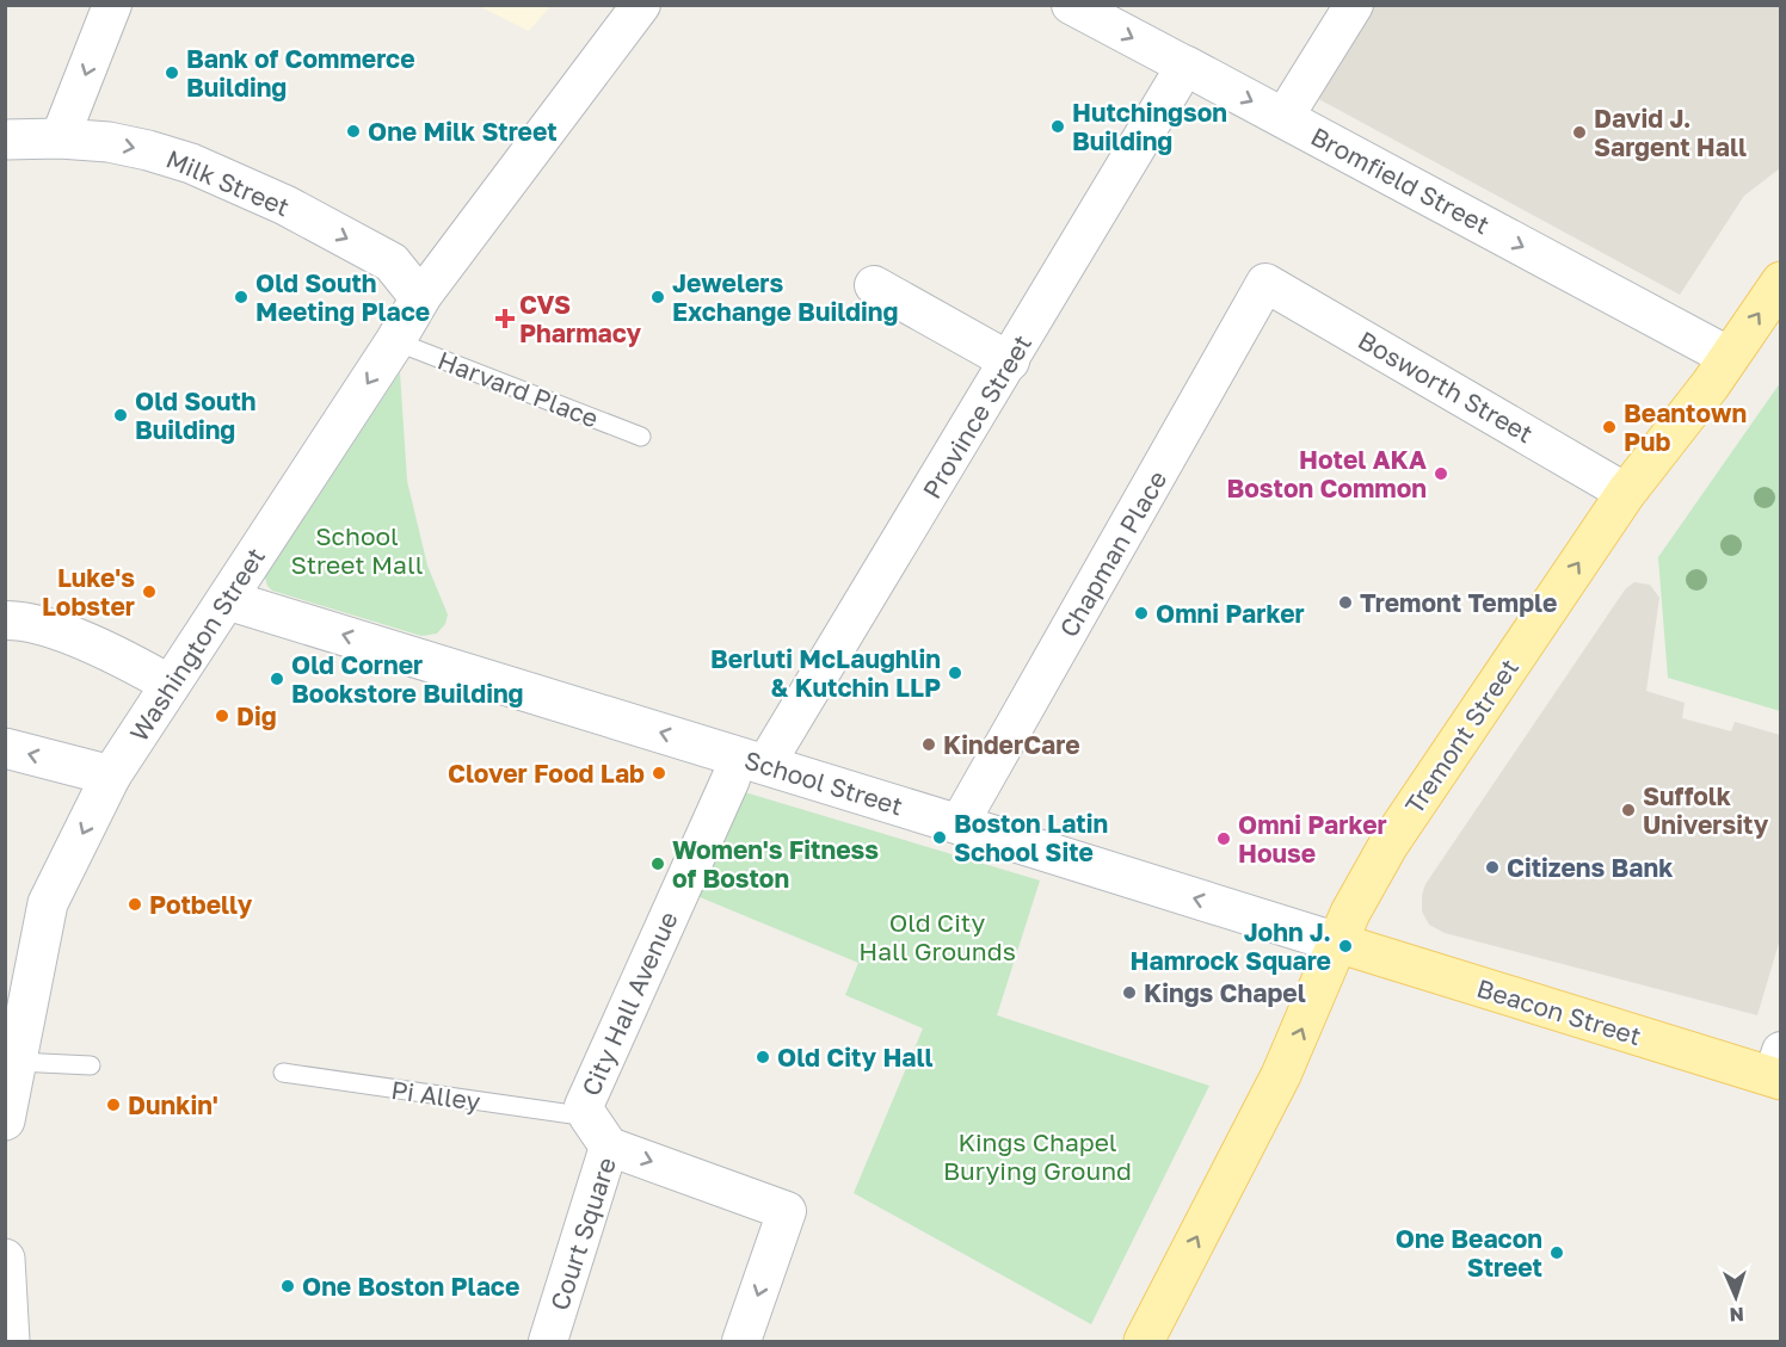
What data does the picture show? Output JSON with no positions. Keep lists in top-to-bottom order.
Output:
{
  "streets": {
    "main road": [
      "Bromfield Street",
      "Milk Street",
      "Washington Street",
      "Tremont Street",
      "School Street",
      "Beacon Street"
    ],
    "street": [
      "Bosworth Street",
      "Province Street",
      "Chapman Place",
      "City Hall Avenue",
      "Court Square"
    ],
    "lane": ["Harvard Place", "Pi Alley"]
  },
  "crossings": [
    ["Bromfield Street", "Province Street"],
    ["Bromfield Street", "Tremont Street"],
    ["Milk Street", "Washington Street"],
    ["Bosworth Street", "Chapman Place"],
    ["Bosworth Street", "Tremont Street"],
    ["Harvard Place", "Washington Street"],
    ["Province Street", "School Street"],
    ["Province Street", "City Hall Avenue"],
    ["Chapman Place", "School Street"],
    ["Washington Street", "School Street"],
    ["Tremont Street", "School Street"],
    ["Tremont Street", "Beacon Street"],
    ["School Street", "City Hall Avenue"],
    ["School Street", "Beacon Street"],
    ["City Hall Avenue", "Pi Alley"],
    ["City Hall Avenue", "Court Square"],
    ["Pi Alley", "Court Square"]
  ],
  "one_way": [
    "Bromfield Street",
    "Milk Street",
    "Washington Street",
    "Tremont Street",
    "School Street"
  ],
  "parks": ["School Street Mall", "Old City Hall Grounds", "Kings Chapel Burying Ground"],
  "places": {
    "other": [
      "Bank of Commerce Building",
      "Hutchingson Building",
      "One Milk Street",
      "David J. Sargent Hall",
      "Old South Meeting Place",
      "Jewelers Exchange Building",
      "Old South Building",
      "Beantown Pub",
      "Hotel AKA Boston Common",
      "Luke's Lobster",
      "Tremont Temple",
      "Omni Parker",
      "Berluti McLaughlin & Kutchin LLP",
      "Old Corner Bookstore Building",
      "Dig",
      "KinderCare",
      "Clover Food Lab",
      "Suffolk University",
      "Boston Latin School Site",
      "Omni Parker House",
      "Women's Fitness of Boston",
      "Citizens Bank",
      "Potbelly",
      "John J. Hamrock Square",
      "Kings Chapel",
      "Old City Hall",
      "Dunkin'",
      "One Beacon Street",
      "One Boston Place"
    ],
    "health": ["CVS Pharmacy"]
  },
  "north": "bottom"
}
